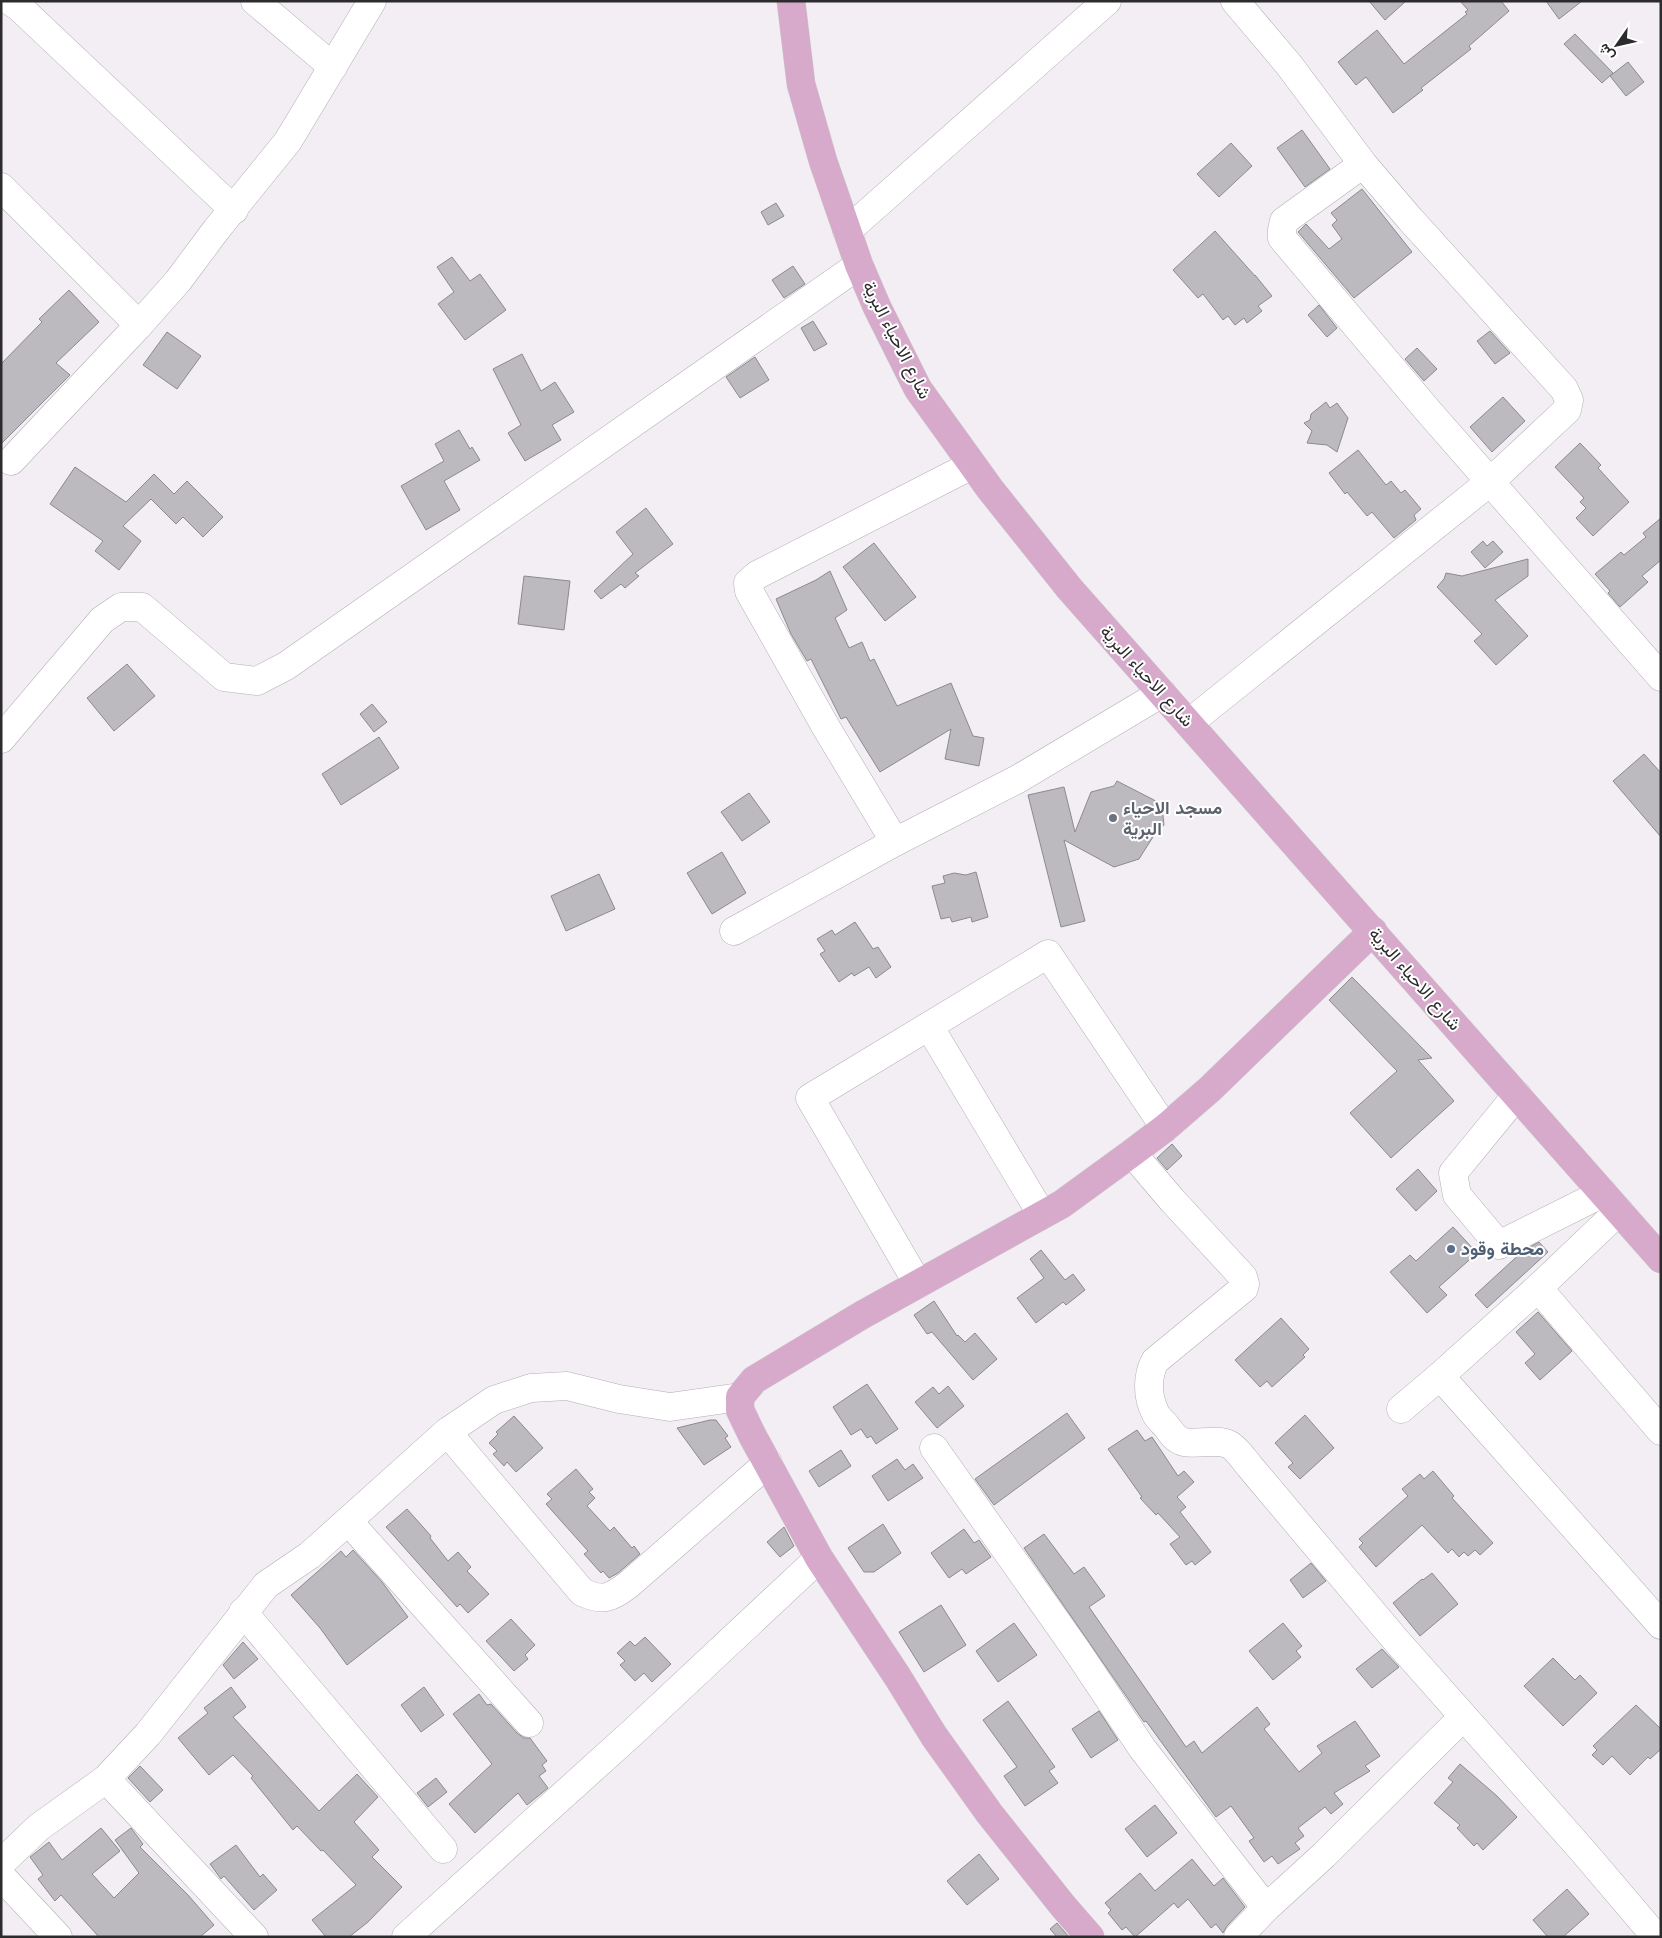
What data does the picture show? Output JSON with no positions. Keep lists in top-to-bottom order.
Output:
{
  "streets": {
    "main road": ["شارع الاحياء البرية"]
  },
  "places": ["مسجد الاحياء البرية", "محطة وقود"],
  "north": "bottom left"
}
